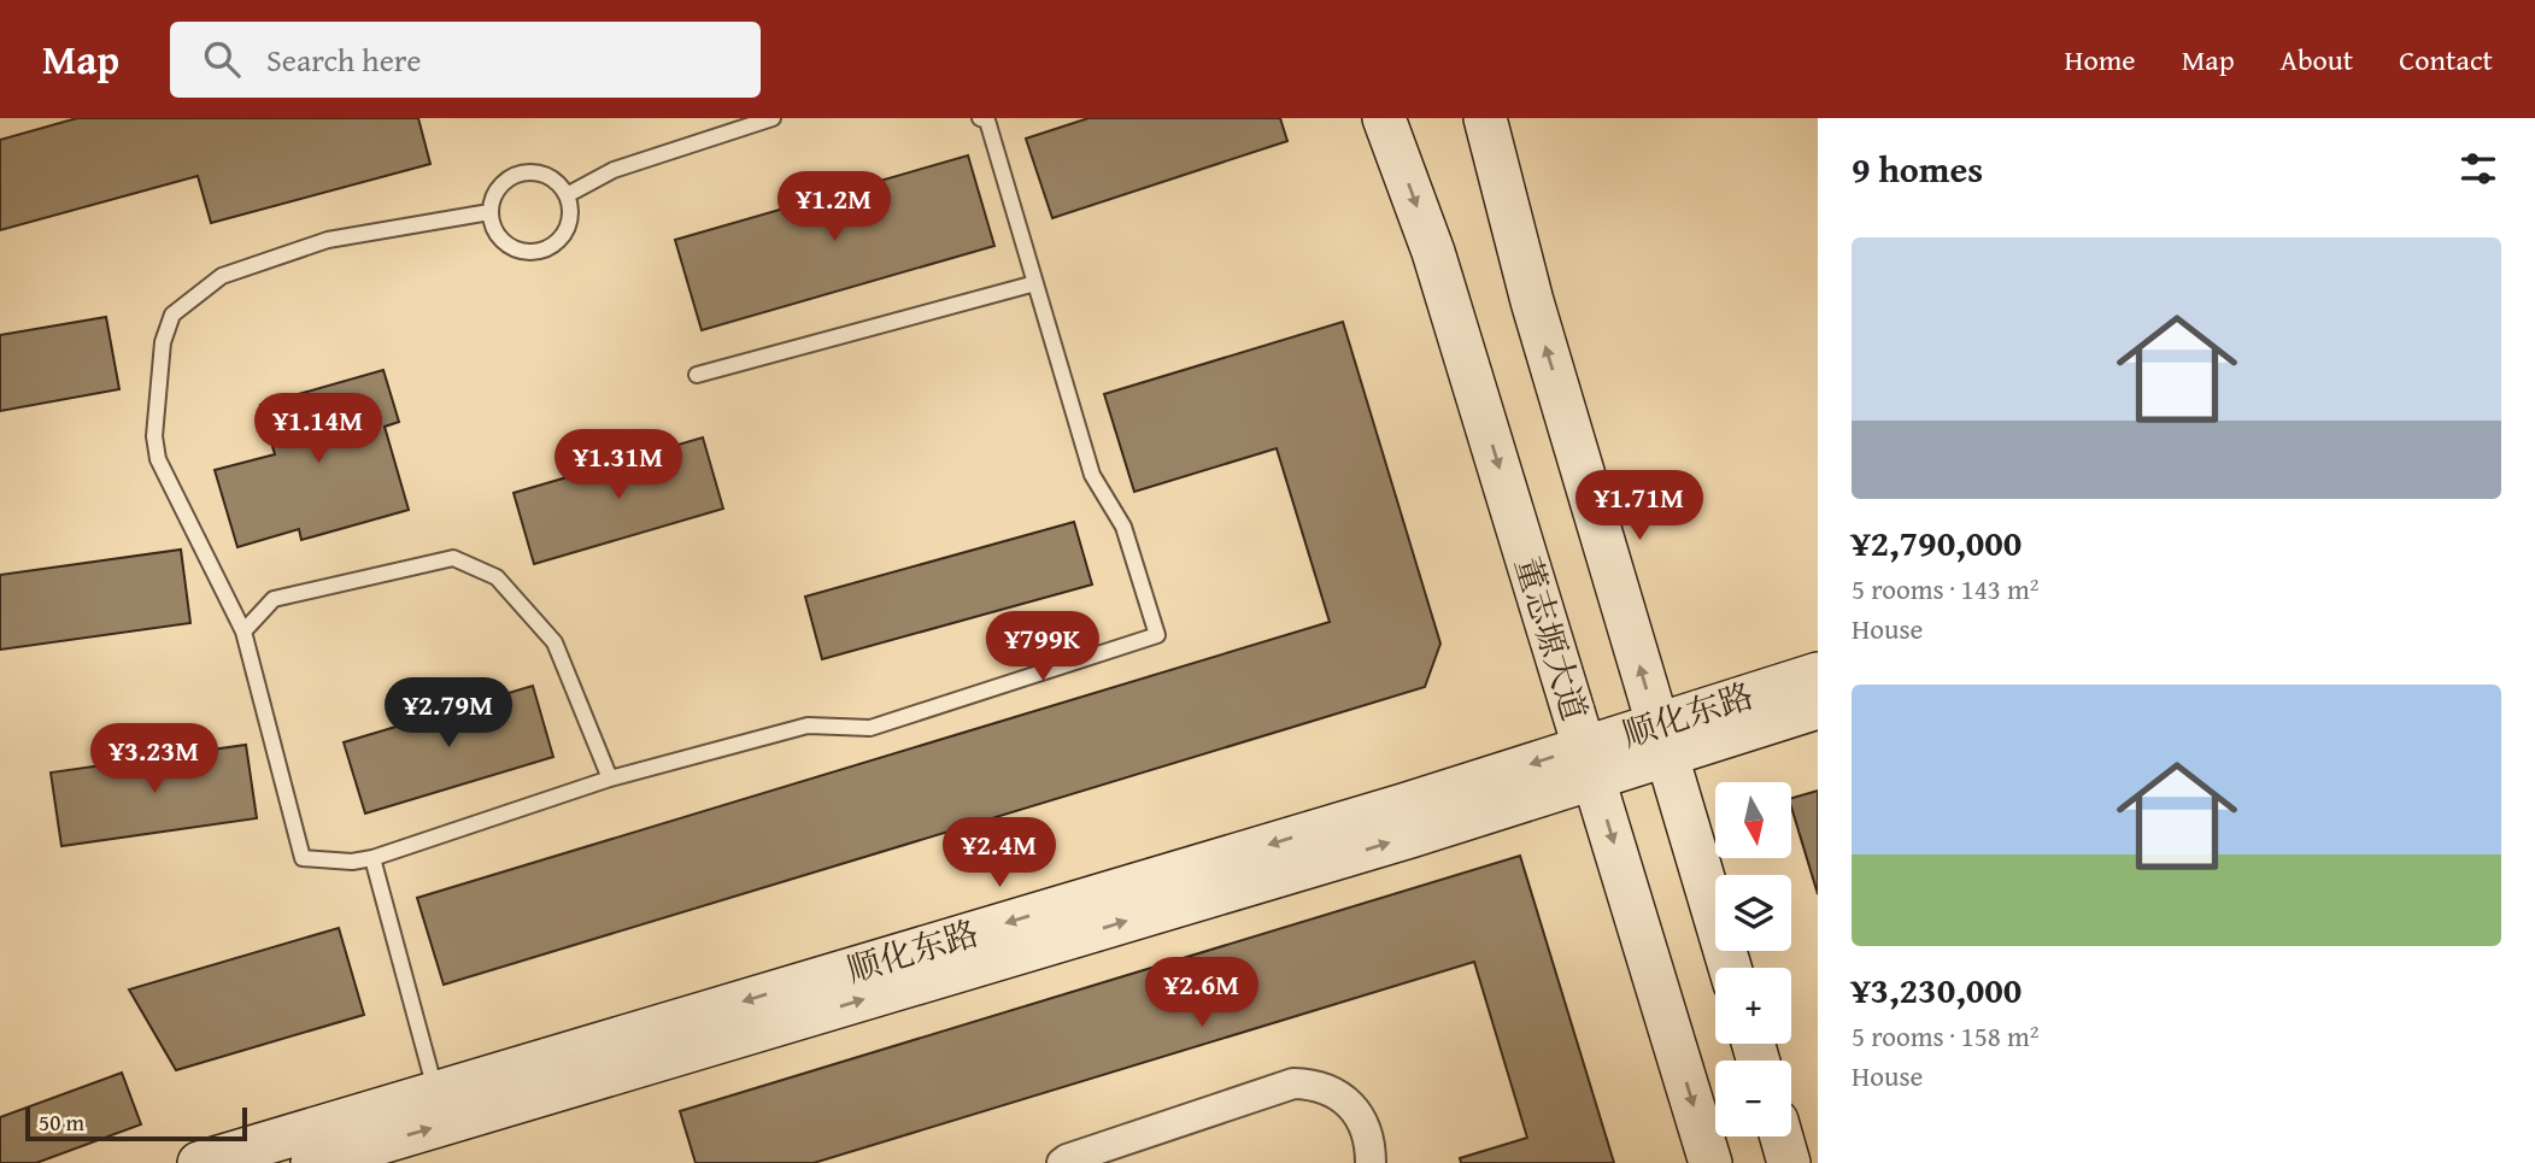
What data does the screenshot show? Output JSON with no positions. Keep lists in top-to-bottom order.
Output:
{
  "streets": {
    "street": ["董志塬大道", "顺化东路"]
  },
  "crossings": [
    ["董志塬大道", "顺化东路"]
  ],
  "scale_bar": "50 m",
  "north": "bottom",
  "page": {
    "header": "Map",
    "search": "Search here",
    "nav": [
      "Home",
      "Map",
      "About",
      "Contact"
    ],
    "heading": "9 homes",
    "price": [
      "¥1.2M",
      "¥1.14M",
      "¥1.31M",
      "¥1.71M",
      "¥799K",
      "¥2.79M",
      "¥3.23M",
      "¥2.4M",
      "¥2.6M"
    ],
    "list": [
      {
        "name": "¥2,790,000",
        "note": "5 rooms · 143 m² · House"
      },
      {
        "name": "¥3,230,000",
        "note": "5 rooms · 158 m² · House"
      }
    ],
    "map_buttons": ["+", "−"],
    "scale": "50 m"
  }
}
